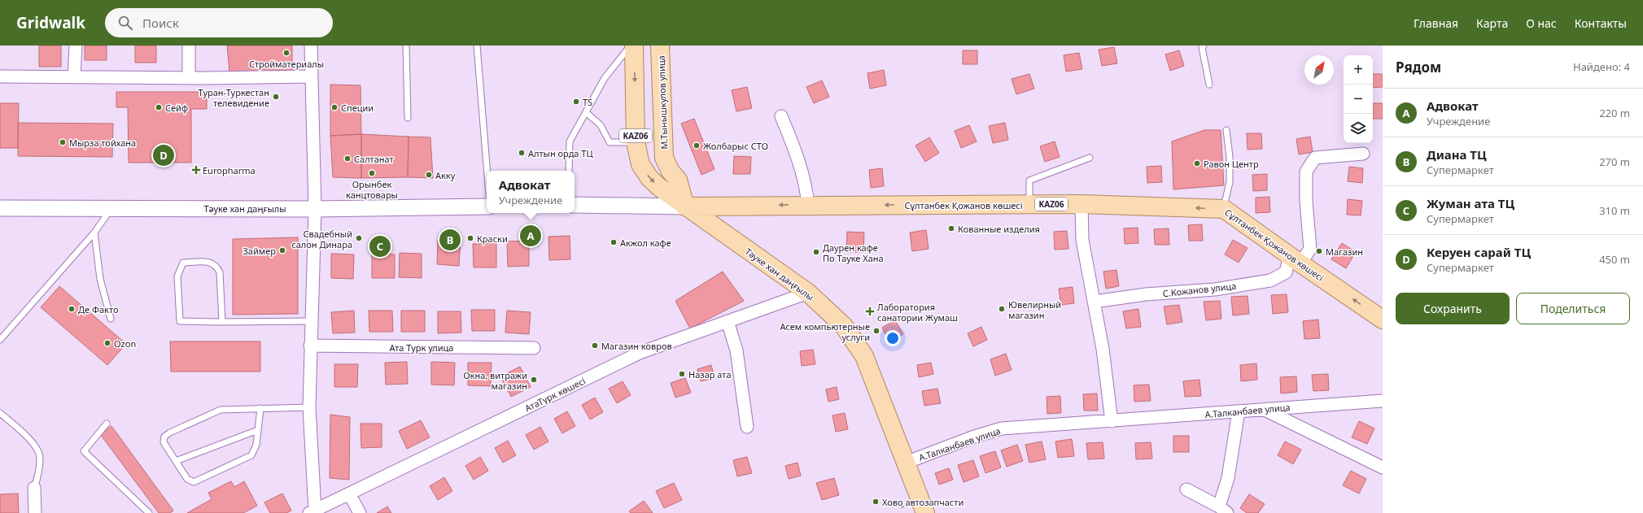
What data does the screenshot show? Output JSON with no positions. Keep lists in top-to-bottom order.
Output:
{
  "streets": {
    "main road": [
      "М.Тынышкулов улица",
      "KАZ06",
      "Сұлтанбек Қожанов көшесі",
      "Тәуке хан даңғылы"
    ],
    "street": [
      "С.Кожанов улица",
      "Ата Турк улица",
      "АтаТүрк көшесі",
      "А.Талканбаев улица"
    ]
  },
  "crossings": [
    ["М.Тынышкулов улица", "KАZ06"],
    ["М.Тынышкулов улица", "Сұлтанбек Қожанов көшесі"],
    ["М.Тынышкулов улица", "Тәуке хан даңғылы"],
    ["KАZ06", "Сұлтанбек Қожанов көшесі"],
    ["KАZ06", "Тәуке хан даңғылы"],
    ["Сұлтанбек Қожанов көшесі", "Тәуке хан даңғылы"],
    ["Сұлтанбек Қожанов көшесі", "С.Кожанов улица"],
    ["Тәуке хан даңғылы", "АтаТүрк көшесі"],
    ["Тәуке хан даңғылы", "А.Талканбаев улица"]
  ],
  "one_way": ["Сұлтанбек Қожанов көшесі"],
  "places": {
    "other": [
      "Стройматериалы",
      "Туран-Туркестан телевидение",
      "TS",
      "Сейф",
      "Специи",
      "Мырза тойхана",
      "Жолбарыс СТО",
      "Алтын орда ТЦ",
      "Салтанат",
      "Равон Центр",
      "Орынбек канцтовары",
      "Акку",
      "Кованные изделия",
      "Свадебный салон Динара",
      "Краски",
      "Акжол кафе",
      "Займер",
      "Магазин",
      "Даурен кафе По Тауке Хана",
      "Де Факто",
      "Ювелирный магазин",
      "Асем компьютерные услуги",
      "Ozon",
      "Магазин ковров",
      "Назар ата",
      "Окна, витражи магазин",
      "Хово автозапчасти"
    ],
    "health": ["Europharma", "Лаборатория санатории Жумаш"]
  },
  "north": "top right",
  "page": {
    "header": "Gridwalk",
    "search": "Поиск",
    "nav": [
      "Главная",
      "Карта",
      "О нас",
      "Контакты"
    ],
    "heading": ["Рядом", "Найдено: 4"],
    "map_buttons": ["+", "−"],
    "list": [
      {
        "mark": "A",
        "name": "Адвокат",
        "note": "Учреждение",
        "value": "220 m"
      },
      {
        "mark": "B",
        "name": "Диана ТЦ",
        "note": "Супермаркет",
        "value": "270 m"
      },
      {
        "mark": "C",
        "name": "Жуман ата ТЦ",
        "note": "Супермаркет",
        "value": "310 m"
      },
      {
        "mark": "D",
        "name": "Керуен сарай ТЦ",
        "note": "Супермаркет",
        "value": "450 m"
      }
    ],
    "pins": [
      "D",
      "A",
      "B",
      "C"
    ],
    "popup": ["Адвокат", "Учреждение"],
    "buttons": ["Сохранить", "Поделиться"]
  }
}
